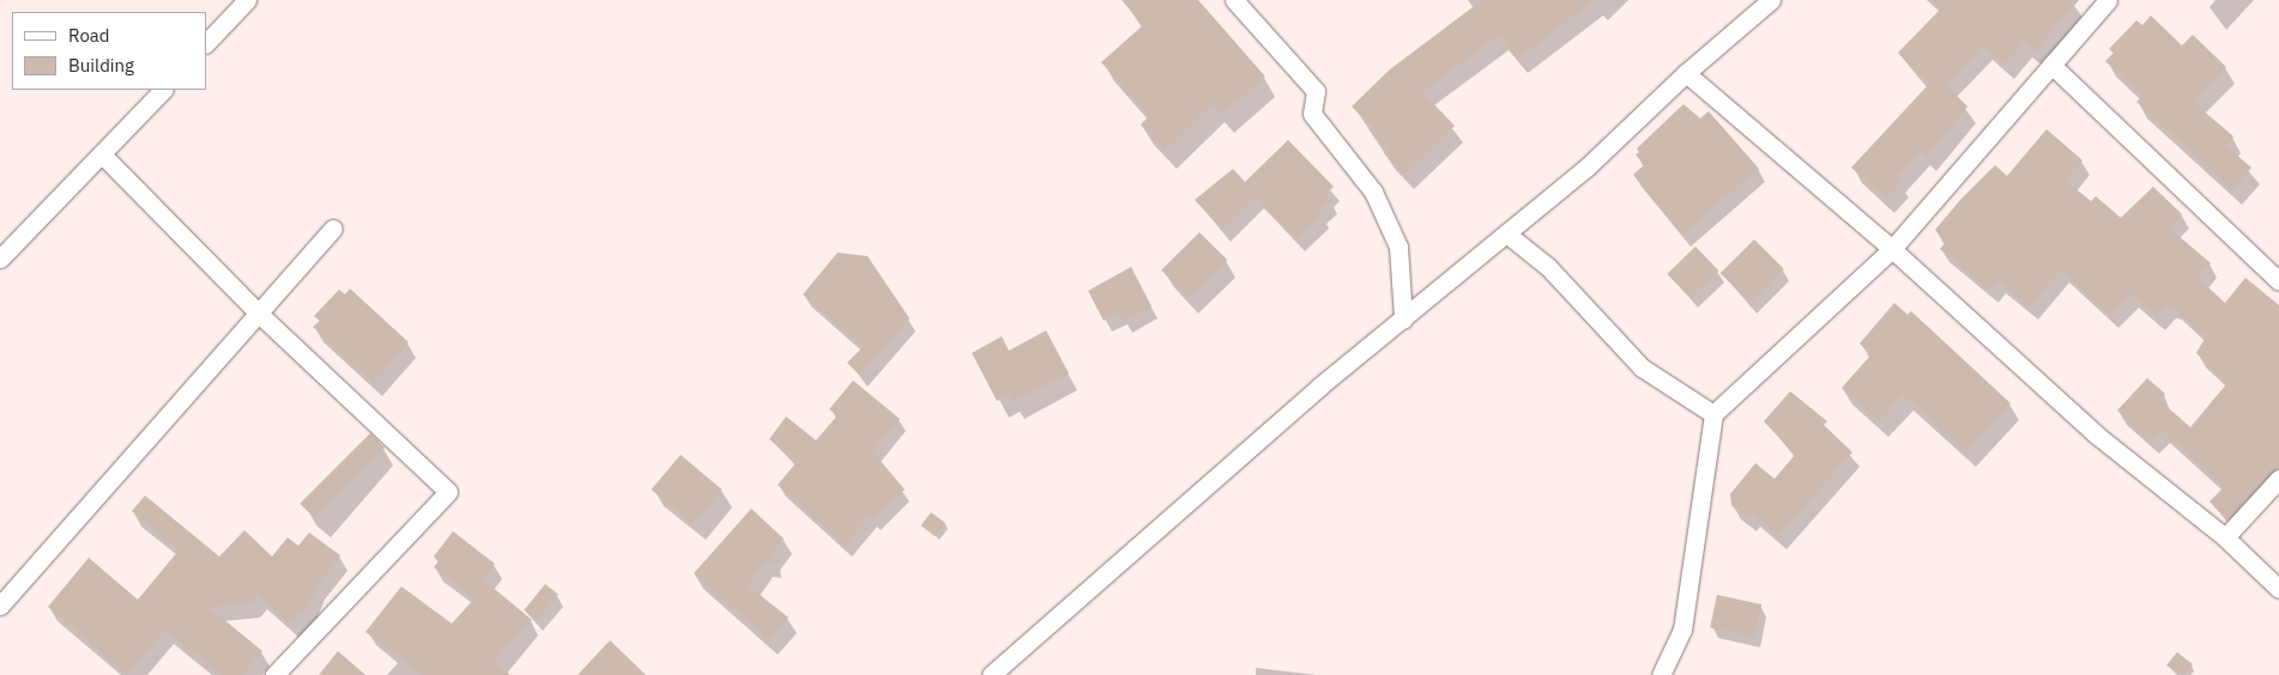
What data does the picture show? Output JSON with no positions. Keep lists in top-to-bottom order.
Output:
{
  "legend": ["Road", "Building"]
}
